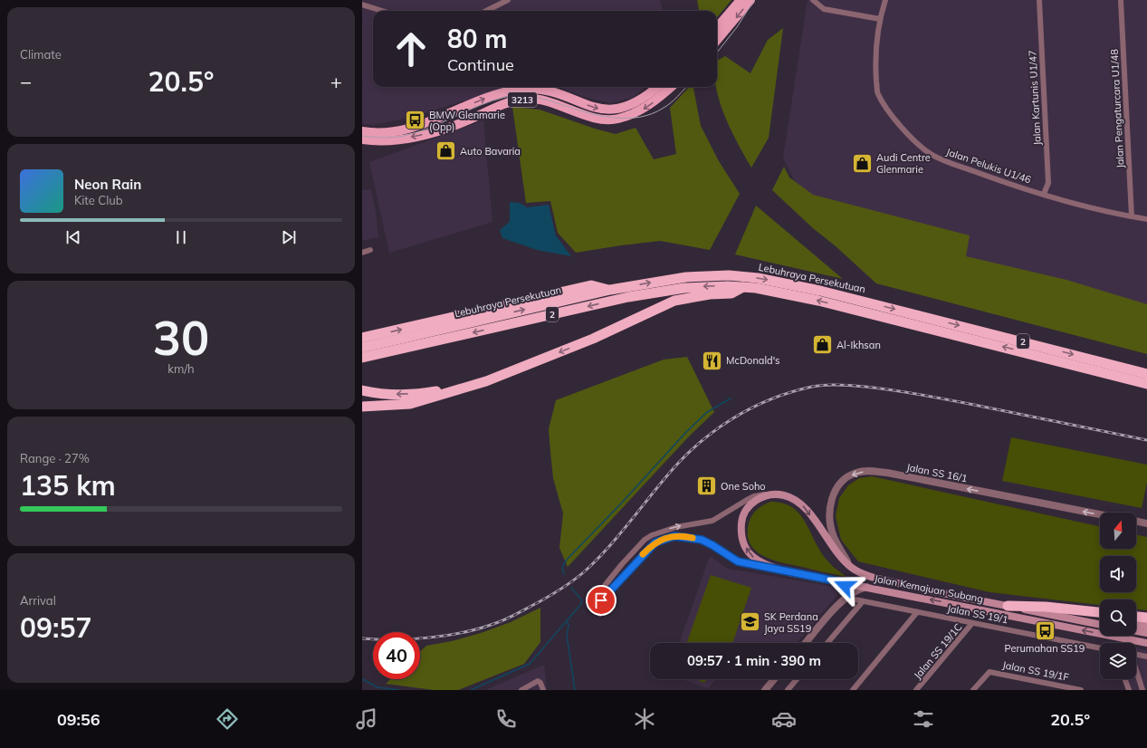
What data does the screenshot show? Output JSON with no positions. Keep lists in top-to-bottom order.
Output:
{
  "streets": {
    "highway": ["Lebuhraya Persekutuan", "2"],
    "main road": ["3213", "Jalan Kemajuan Subang"],
    "street": [
      "Jalan Kartunis U1/47",
      "Jalan Pengaturcara U1/48",
      "Jalan Pelukis U1/46",
      "Jalan SS 16/1",
      "Jalan SS 19/1",
      "Jalan SS 19/1C",
      "Jalan SS 19/1F"
    ]
  },
  "crossings": [
    ["Jalan Kartunis U1/47", "Jalan Pelukis U1/46"],
    ["Jalan Pengaturcara U1/48", "Jalan Pelukis U1/46"],
    ["Jalan SS 16/1", "Jalan Kemajuan Subang"],
    ["Jalan SS 19/1", "Jalan SS 19/1C"]
  ],
  "places": {
    "bus stop": ["BMW Glenmarie (Opp)", "Perumahan SS19"],
    "shop": ["Auto Bavaria", "Audi Centre Glenmarie", "Al-Ikhsan"],
    "restaurant": ["McDonald's"],
    "building": ["One Soho"],
    "school or university": ["SK Perdana Jaya SS19"]
  },
  "north": "top",
  "page": {
    "tile": [
      "Climate",
      ["30", "km/h"],
      ["Range · 27%", "135 km"],
      ["Arrival", "09:57"]
    ],
    "turn": ["80 m", "Continue"],
    "heat": ["−", "20.5°", "+"],
    "song": ["Neon Rain", "Kite Club"],
    "limit": "40",
    "trip": "09:57 · 1 min · 390 m",
    "tabs": ["09:56", "20.5°"]
  }
}
